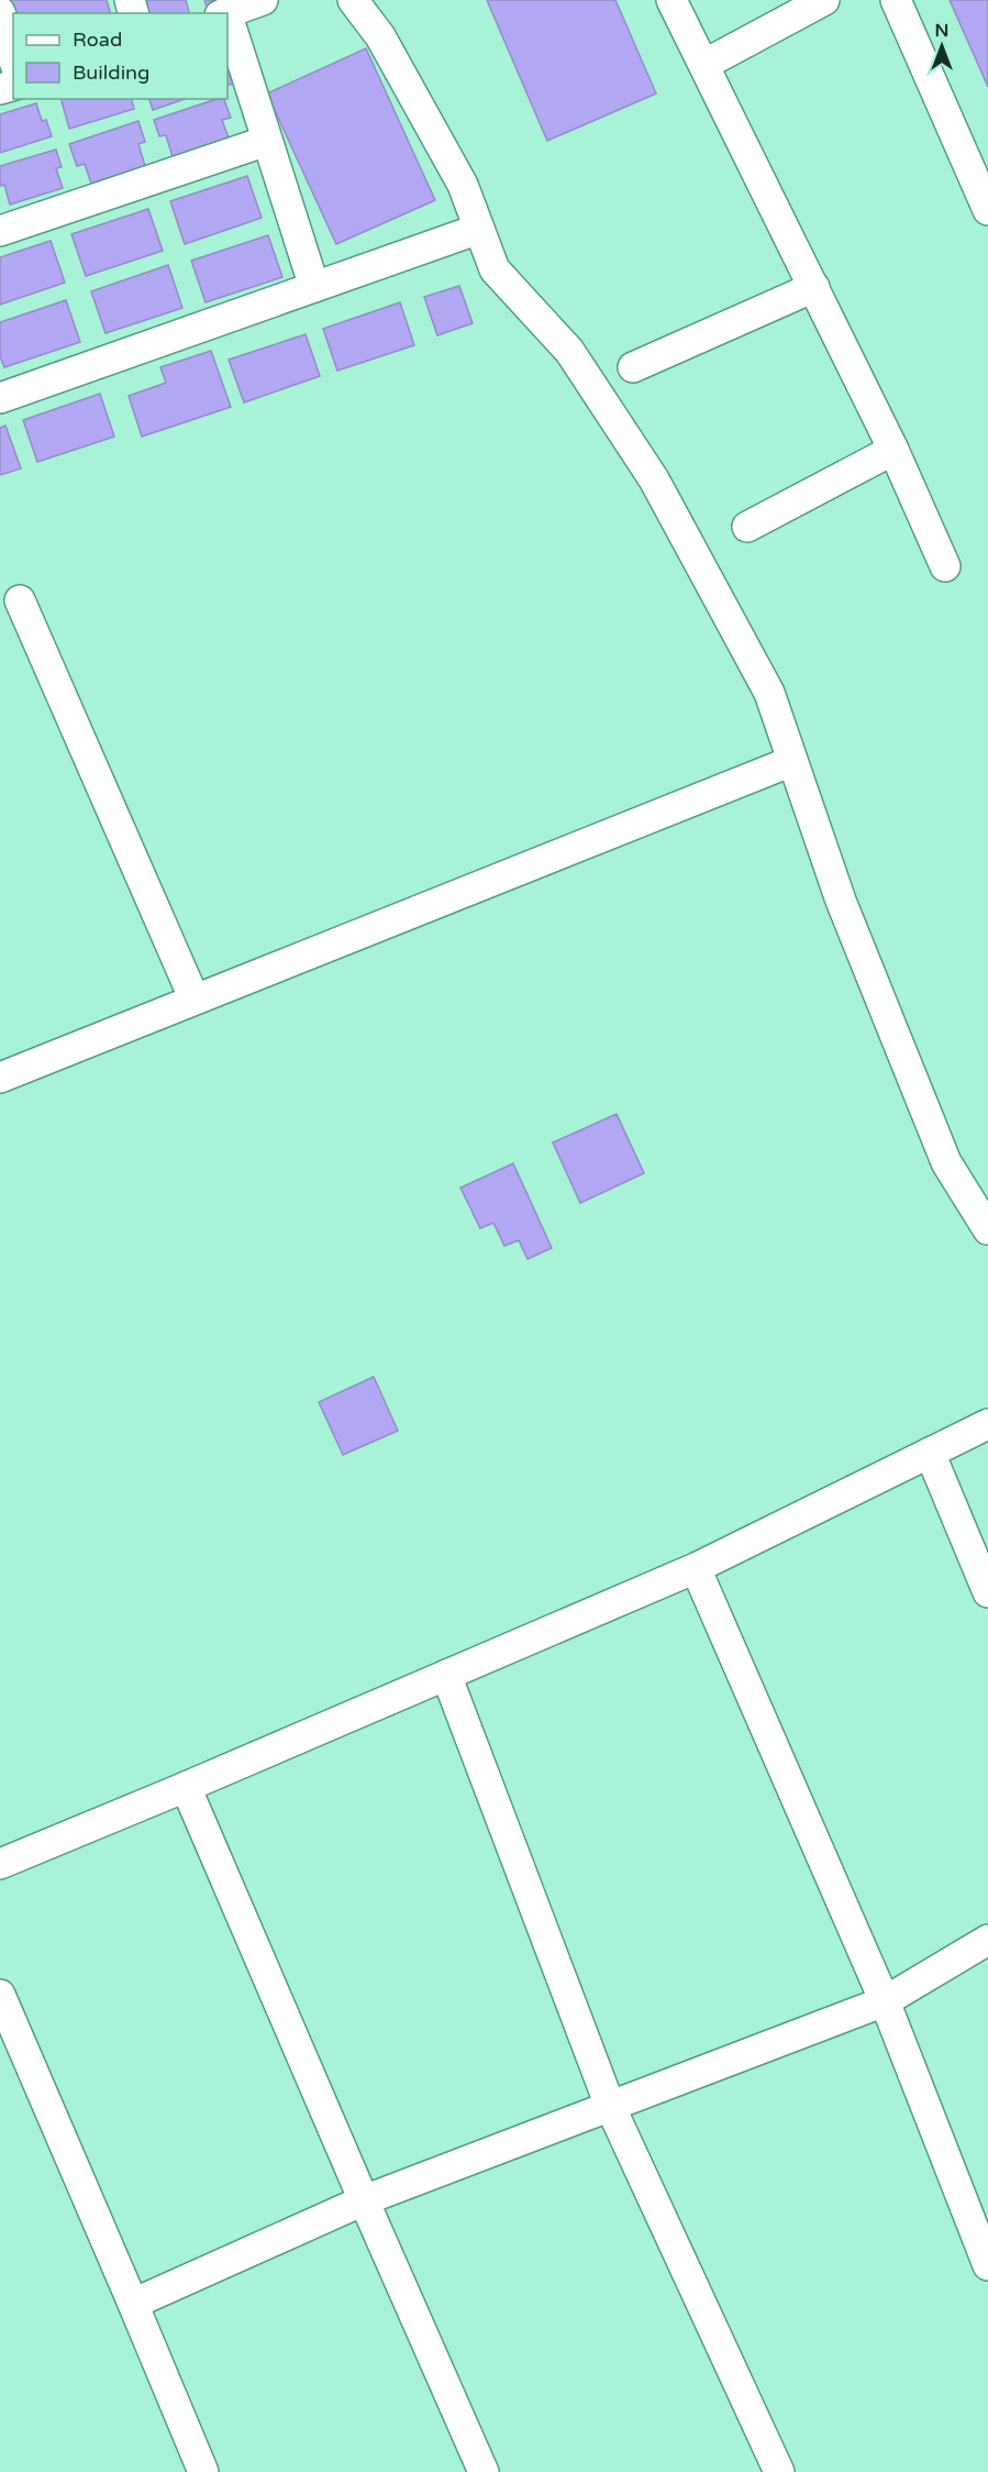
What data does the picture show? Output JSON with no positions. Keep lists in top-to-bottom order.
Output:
{
  "legend": ["Road", "Building"],
  "north": "top"
}
